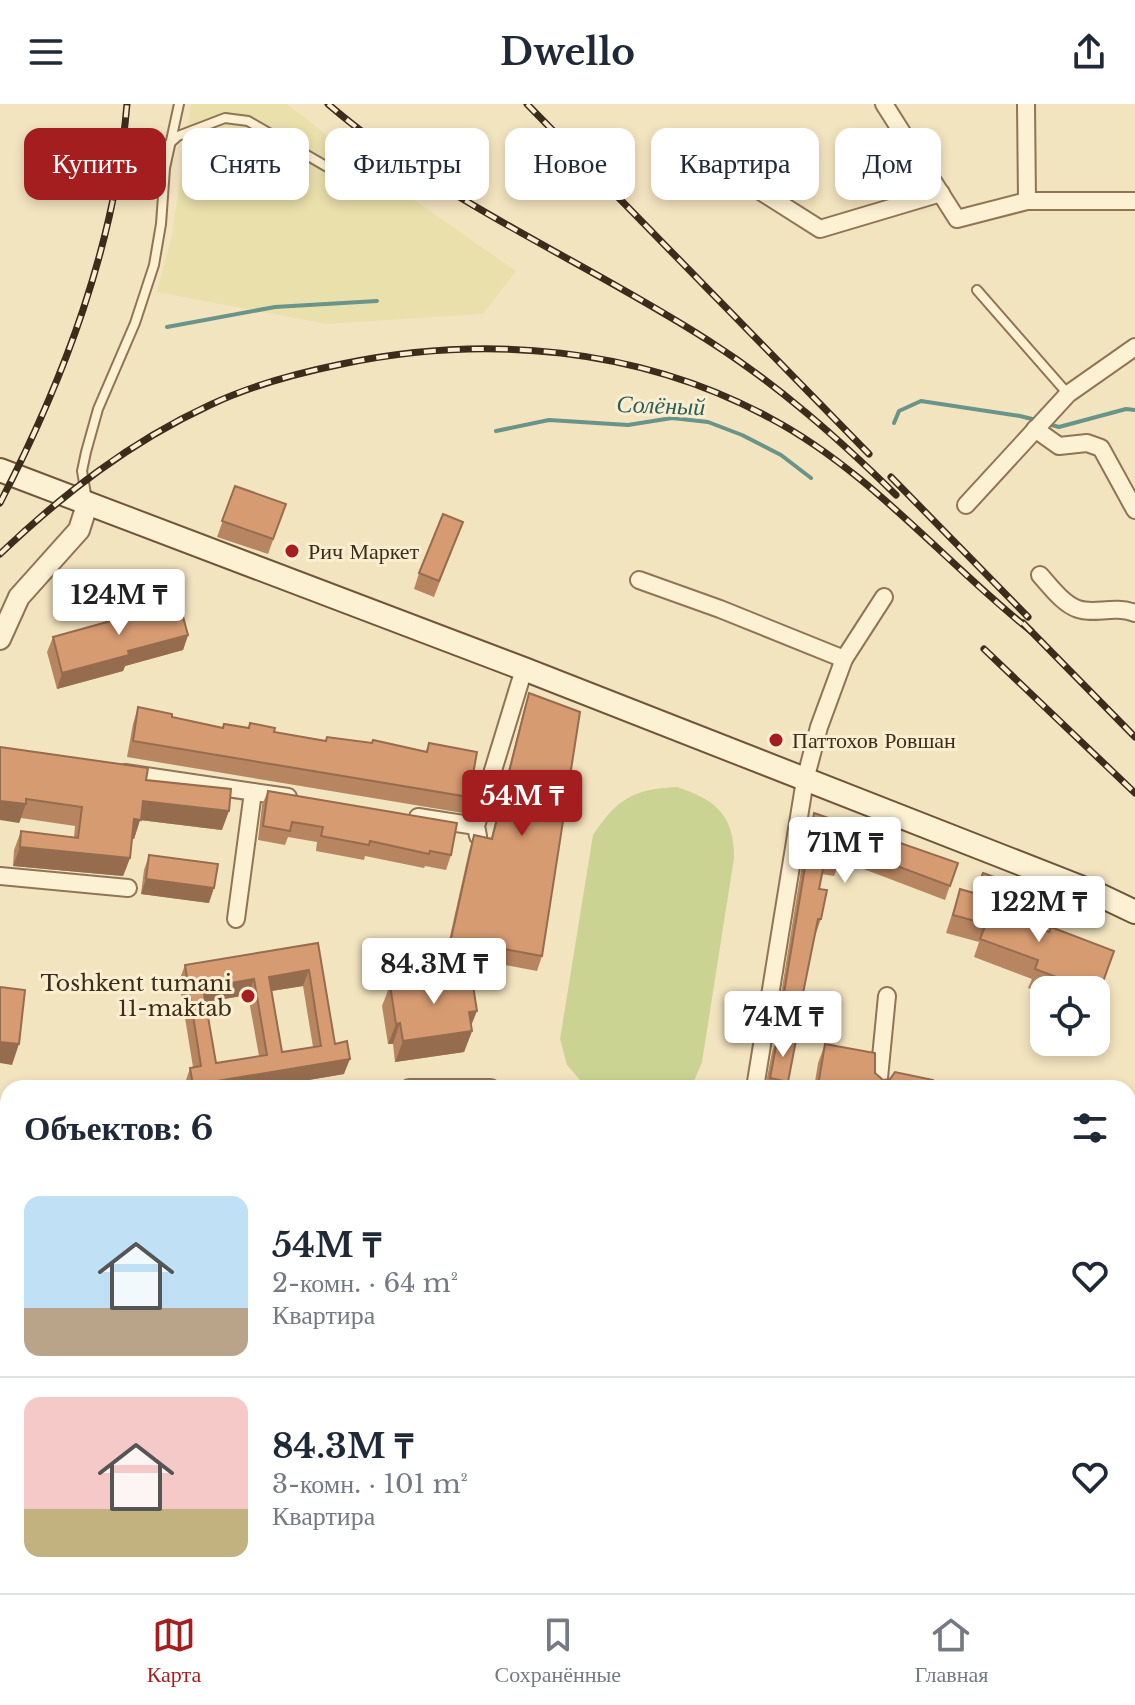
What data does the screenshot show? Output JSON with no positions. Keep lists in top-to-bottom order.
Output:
{
  "water": ["Солёный"],
  "places": ["Рич Маркет", "Паттохов Ровшан", "Toshkent tumani 11-maktab"],
  "page": {
    "header": "Dwello",
    "chip": [
      "Купить",
      "Снять",
      "Фильтры",
      "Новое",
      "Квартира",
      "Дом"
    ],
    "price": [
      "124M ₸",
      "54M ₸",
      "71M ₸",
      "122M ₸",
      "84.3M ₸",
      "74M ₸"
    ],
    "heading": "Объектов: 6",
    "list": [
      {
        "name": "54M ₸",
        "note": "2-комн. · 64 m² · Квартира"
      },
      {
        "name": "84.3M ₸",
        "note": "3-комн. · 101 m² · Квартира"
      }
    ],
    "tabs": ["Карта", "Сохранённые", "Главная"]
  }
}
